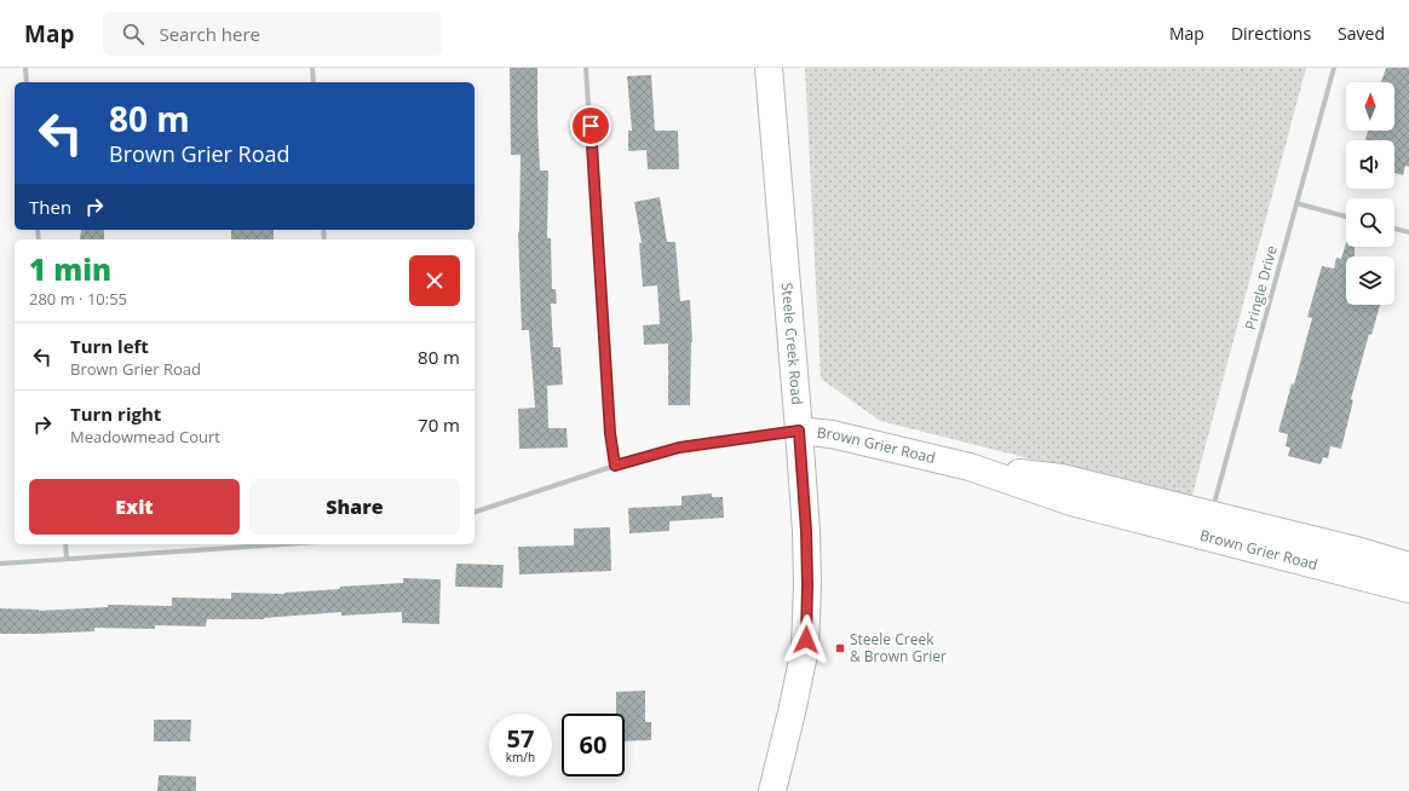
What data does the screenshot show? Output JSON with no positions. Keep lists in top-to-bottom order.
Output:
{
  "streets": {
    "main road": ["Steele Creek Road", "Brown Grier Road"],
    "street": ["Pringle Drive"]
  },
  "crossings": [
    ["Pringle Drive", "Brown Grier Road"],
    ["Steele Creek Road", "Brown Grier Road"]
  ],
  "places": {
    "transit": ["Steele Creek & Brown Grier"]
  },
  "north": "top",
  "page": {
    "header": "Map",
    "search": "Search here",
    "nav": ["Map", "Directions", "Saved"],
    "turn": ["80 m", "Brown Grier Road"],
    "then": "Then",
    "heading": ["1 min", "280 m · 10:55"],
    "list": [
      {
        "name": "Turn left",
        "note": "Brown Grier Road",
        "value": "80 m"
      },
      {
        "name": "Turn right",
        "note": "Meadowmead Court",
        "value": "70 m"
      }
    ],
    "buttons": ["Exit", "Share"],
    "speed": "57 km/h",
    "limit": "60"
  }
}
